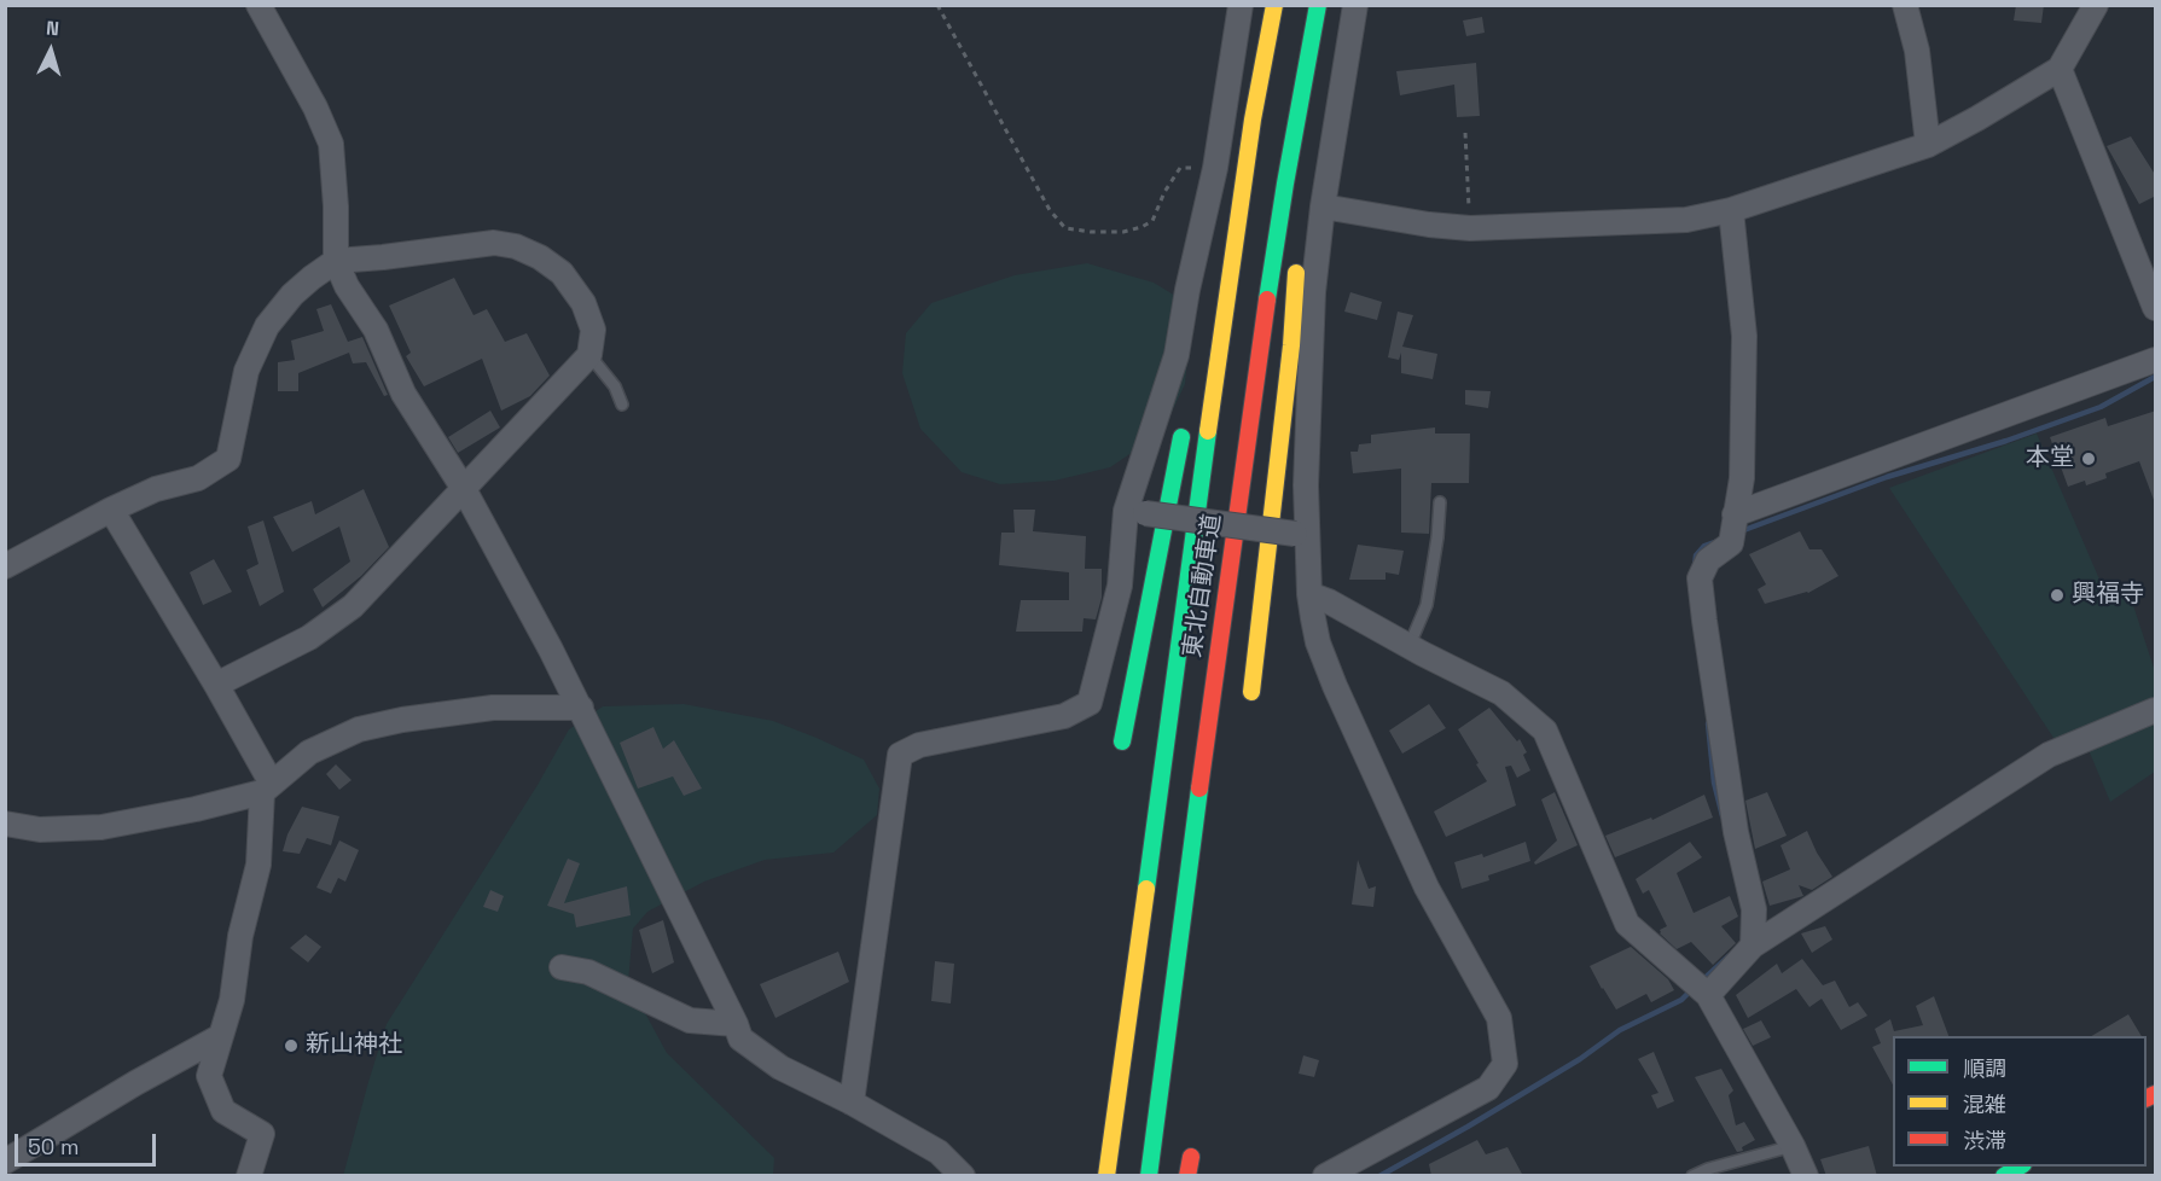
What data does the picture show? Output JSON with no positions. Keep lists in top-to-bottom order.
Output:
{
  "streets": {
    "highway": ["東北自動車道"]
  },
  "places": ["本堂", "興福寺", "新山神社"],
  "legend": ["順調", "混雑", "渋滞"],
  "scale_bar": "50 m",
  "north": "top"
}
